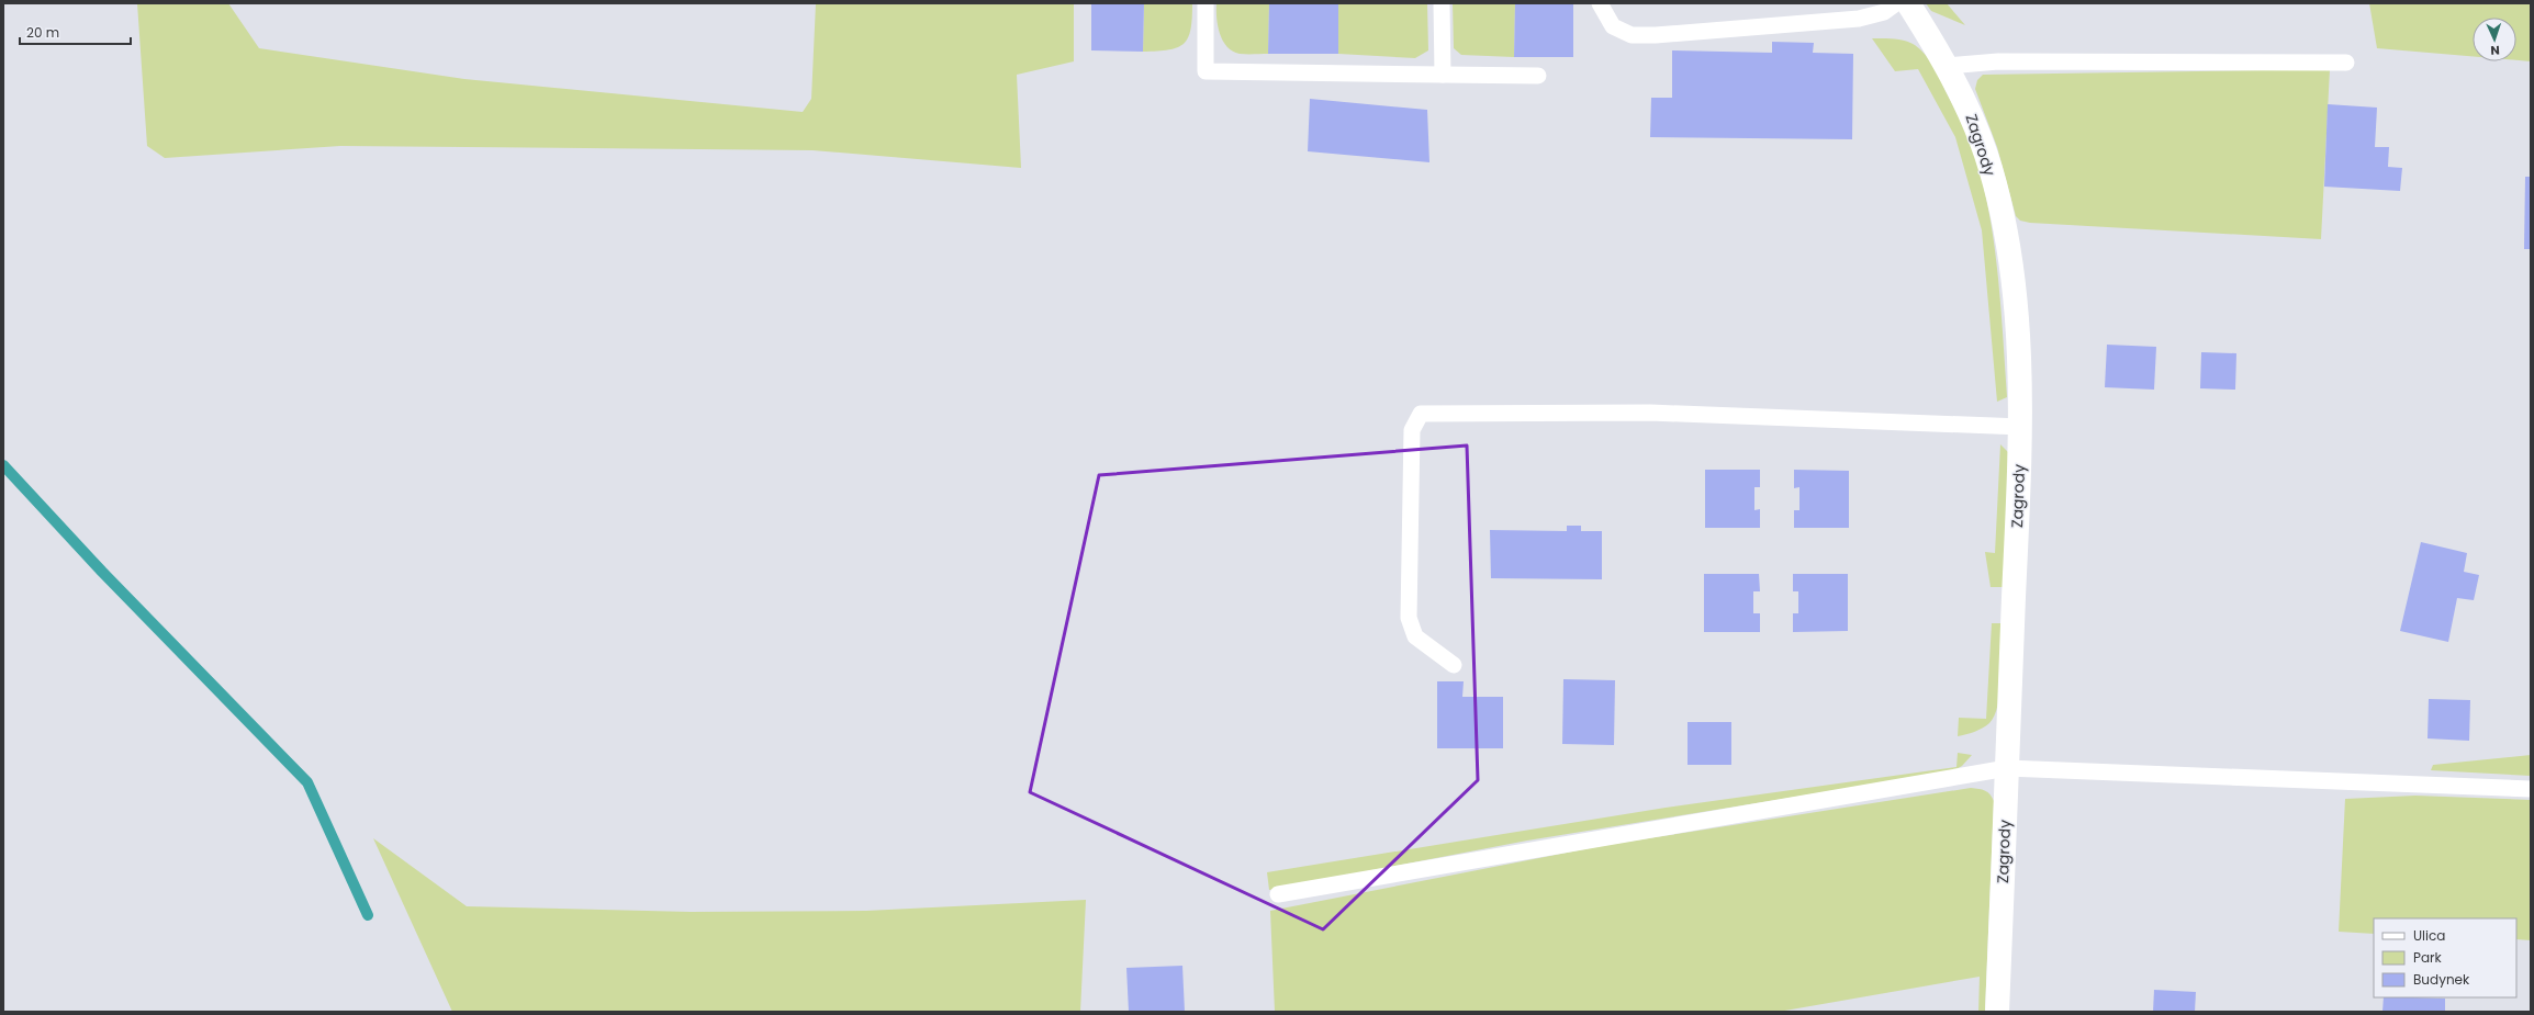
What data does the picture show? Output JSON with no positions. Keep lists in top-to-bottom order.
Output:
{
  "streets": {
    "street": ["Zagrody"]
  },
  "legend": ["Ulica", "Park", "Budynek"],
  "scale_bar": "20 m",
  "north": "bottom"
}
